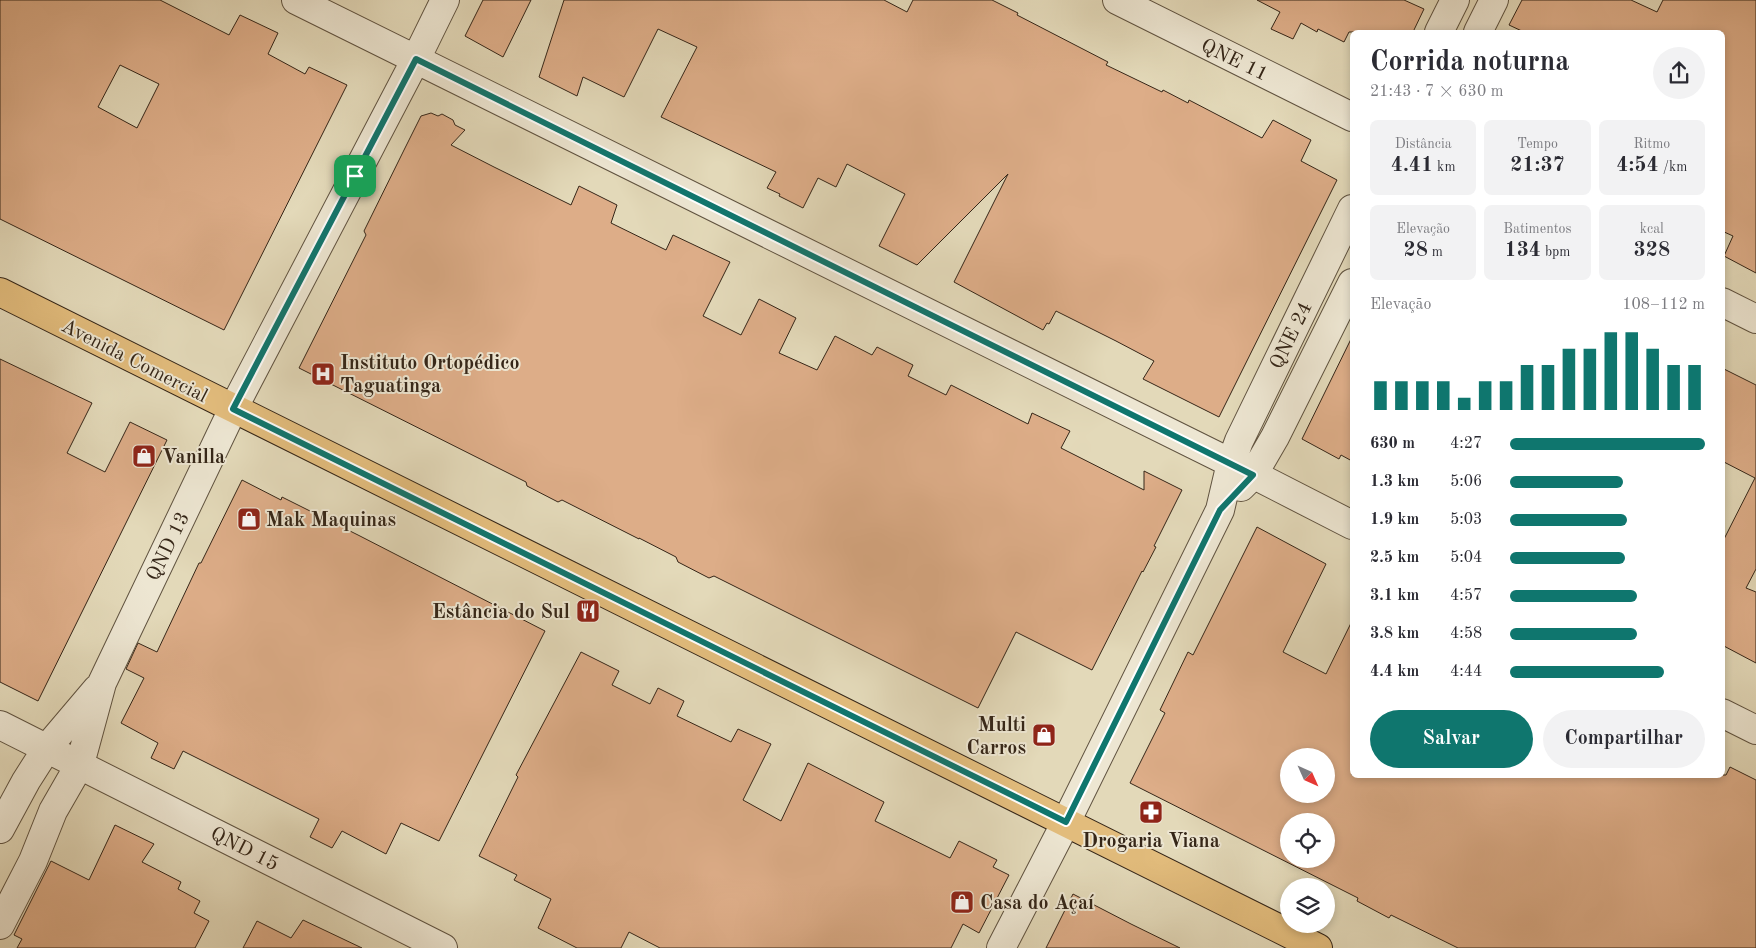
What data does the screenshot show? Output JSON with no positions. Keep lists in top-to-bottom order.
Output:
{
  "streets": {
    "main road": ["Avenida Comercial"],
    "street": [
      "QNE 11",
      "QNE 24",
      "QND 13",
      "QND 15"
    ]
  },
  "crossings": [
    ["Avenida Comercial", "QND 13"],
    ["QND 13", "QND 15"]
  ],
  "places": {
    "hospital": ["Instituto Ortopédico Taguatinga"],
    "shop": [
      "Vanilla",
      "Mak Maquinas",
      "Multi Carros",
      "Casa do Açaí"
    ],
    "restaurant": ["Estância do Sul"],
    "pharmacy": ["Drogaria Viana"]
  },
  "north": "bottom right",
  "page": {
    "heading": ["Corrida noturna", "21:43 · 7 × 630 m"],
    "stats": [
      ["Distância", "4.41 km"],
      ["Tempo", "21:37"],
      ["Ritmo", "4:54 /km"],
      ["Elevação", "28 m"],
      ["Batimentos", "134 bpm"],
      ["kcal", "328"]
    ],
    "chart": ["Elevação", "108–112 m"],
    "list": [
      {
        "name": "630 m",
        "note": "4:27"
      },
      {
        "name": "1.3 km",
        "note": "5:06"
      },
      {
        "name": "1.9 km",
        "note": "5:03"
      },
      {
        "name": "2.5 km",
        "note": "5:04"
      },
      {
        "name": "3.1 km",
        "note": "4:57"
      },
      {
        "name": "3.8 km",
        "note": "4:58"
      },
      {
        "name": "4.4 km",
        "note": "4:44"
      }
    ],
    "buttons": ["Salvar", "Compartilhar"]
  }
}
